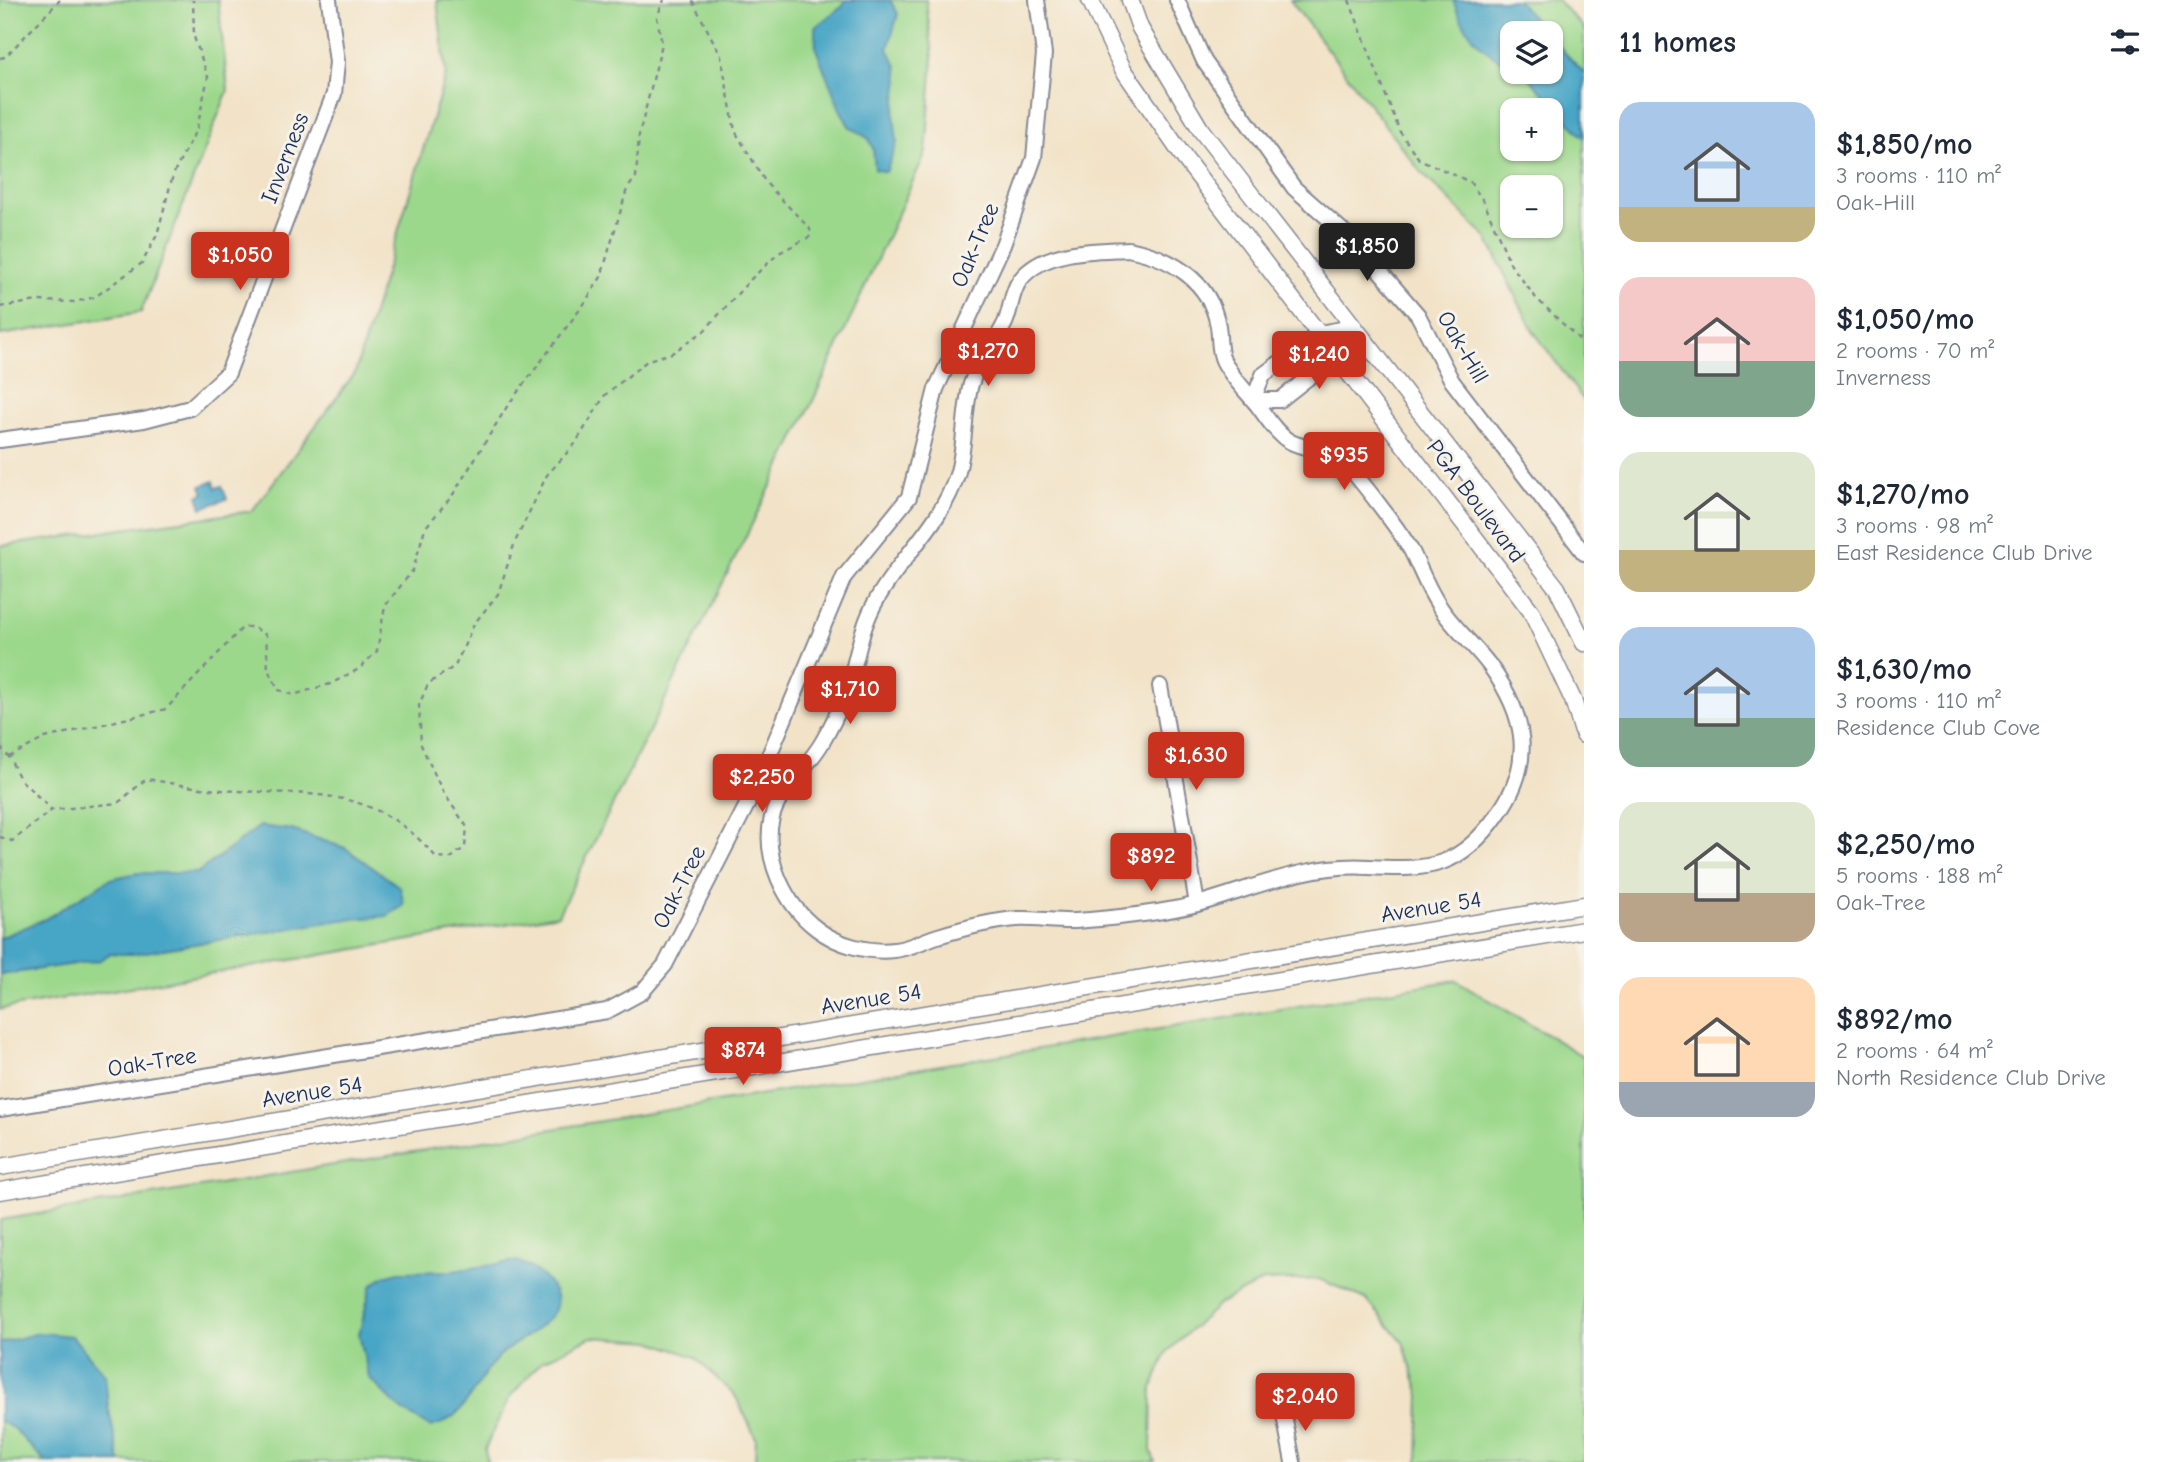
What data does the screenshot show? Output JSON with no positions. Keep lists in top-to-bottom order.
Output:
{
  "streets": {
    "street": [
      "Inverness",
      "Oak-Tree",
      "Oak-Hill",
      "PGA Boulevard",
      "Avenue 54"
    ]
  },
  "page": {
    "heading": "11 homes",
    "map_buttons": ["+", "−"],
    "list": [
      {
        "name": "$1,850/mo",
        "note": "3 rooms · 110 m² · Oak-Hill"
      },
      {
        "name": "$1,050/mo",
        "note": "2 rooms · 70 m² · Inverness"
      },
      {
        "name": "$1,270/mo",
        "note": "3 rooms · 98 m² · East Residence Club Drive"
      },
      {
        "name": "$1,630/mo",
        "note": "3 rooms · 110 m² · Residence Club Cove"
      },
      {
        "name": "$2,250/mo",
        "note": "5 rooms · 188 m² · Oak-Tree"
      },
      {
        "name": "$892/mo",
        "note": "2 rooms · 64 m² · North Residence Club Drive"
      }
    ],
    "price": [
      "$1,850",
      "$1,050",
      "$1,270",
      "$1,240",
      "$935",
      "$1,710",
      "$1,630",
      "$2,250",
      "$892",
      "$874",
      "$2,040"
    ]
  }
}
